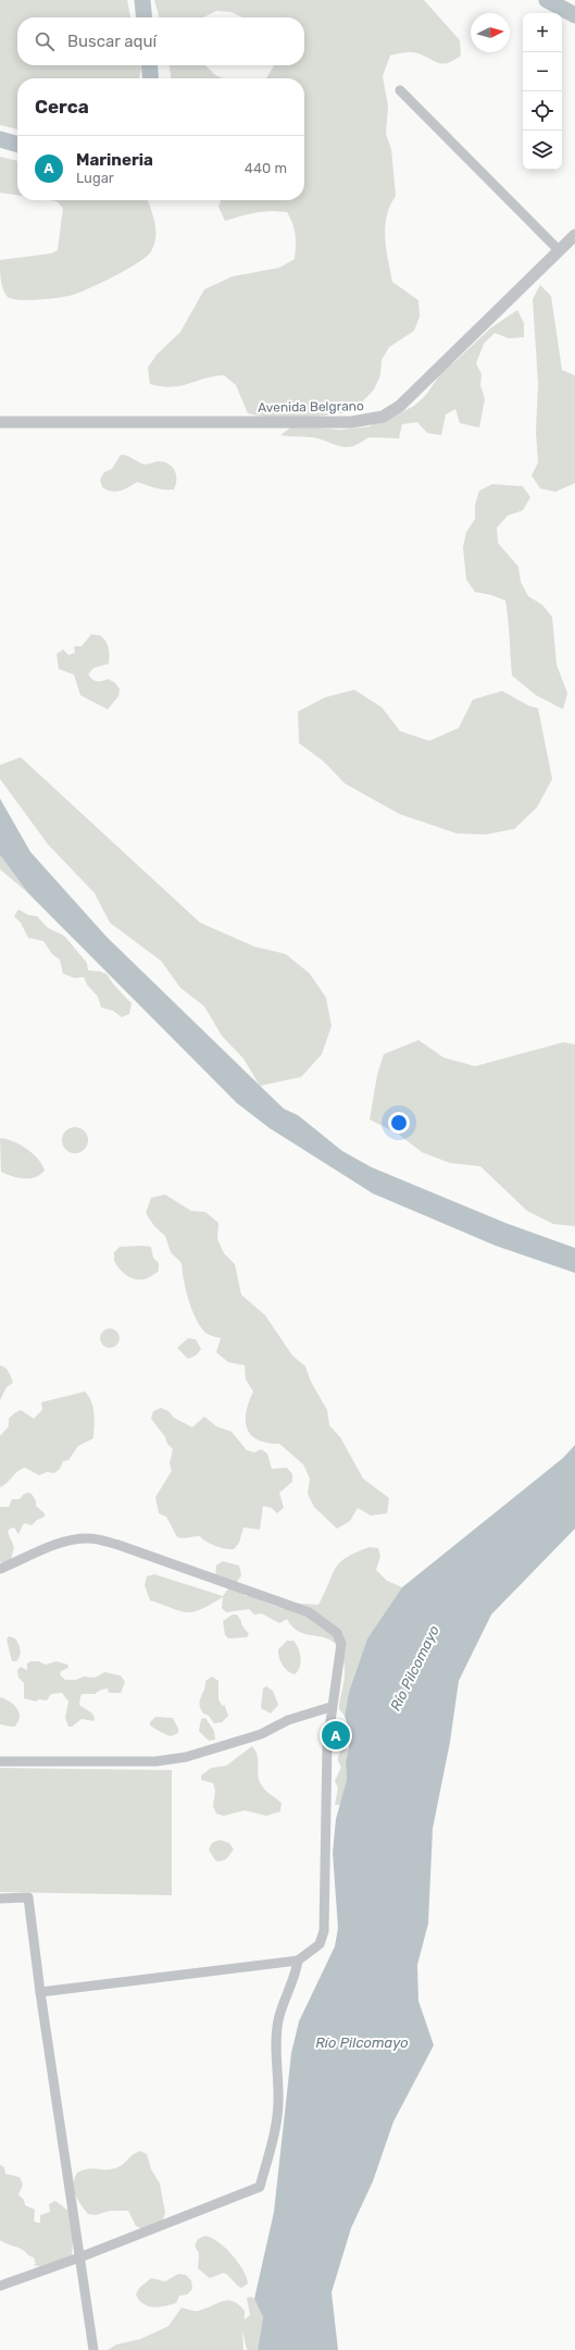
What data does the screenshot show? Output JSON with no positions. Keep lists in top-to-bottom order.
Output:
{
  "streets": {
    "street": ["Avenida Belgrano"]
  },
  "water": ["Río Pilcomayo"],
  "north": "right",
  "page": {
    "map_buttons": ["+", "−"],
    "search": "Buscar aquí",
    "heading": "Cerca",
    "list": [
      {
        "mark": "A",
        "name": "Marineria",
        "note": "Lugar",
        "value": "440 m"
      }
    ],
    "pins": "A"
  }
}
